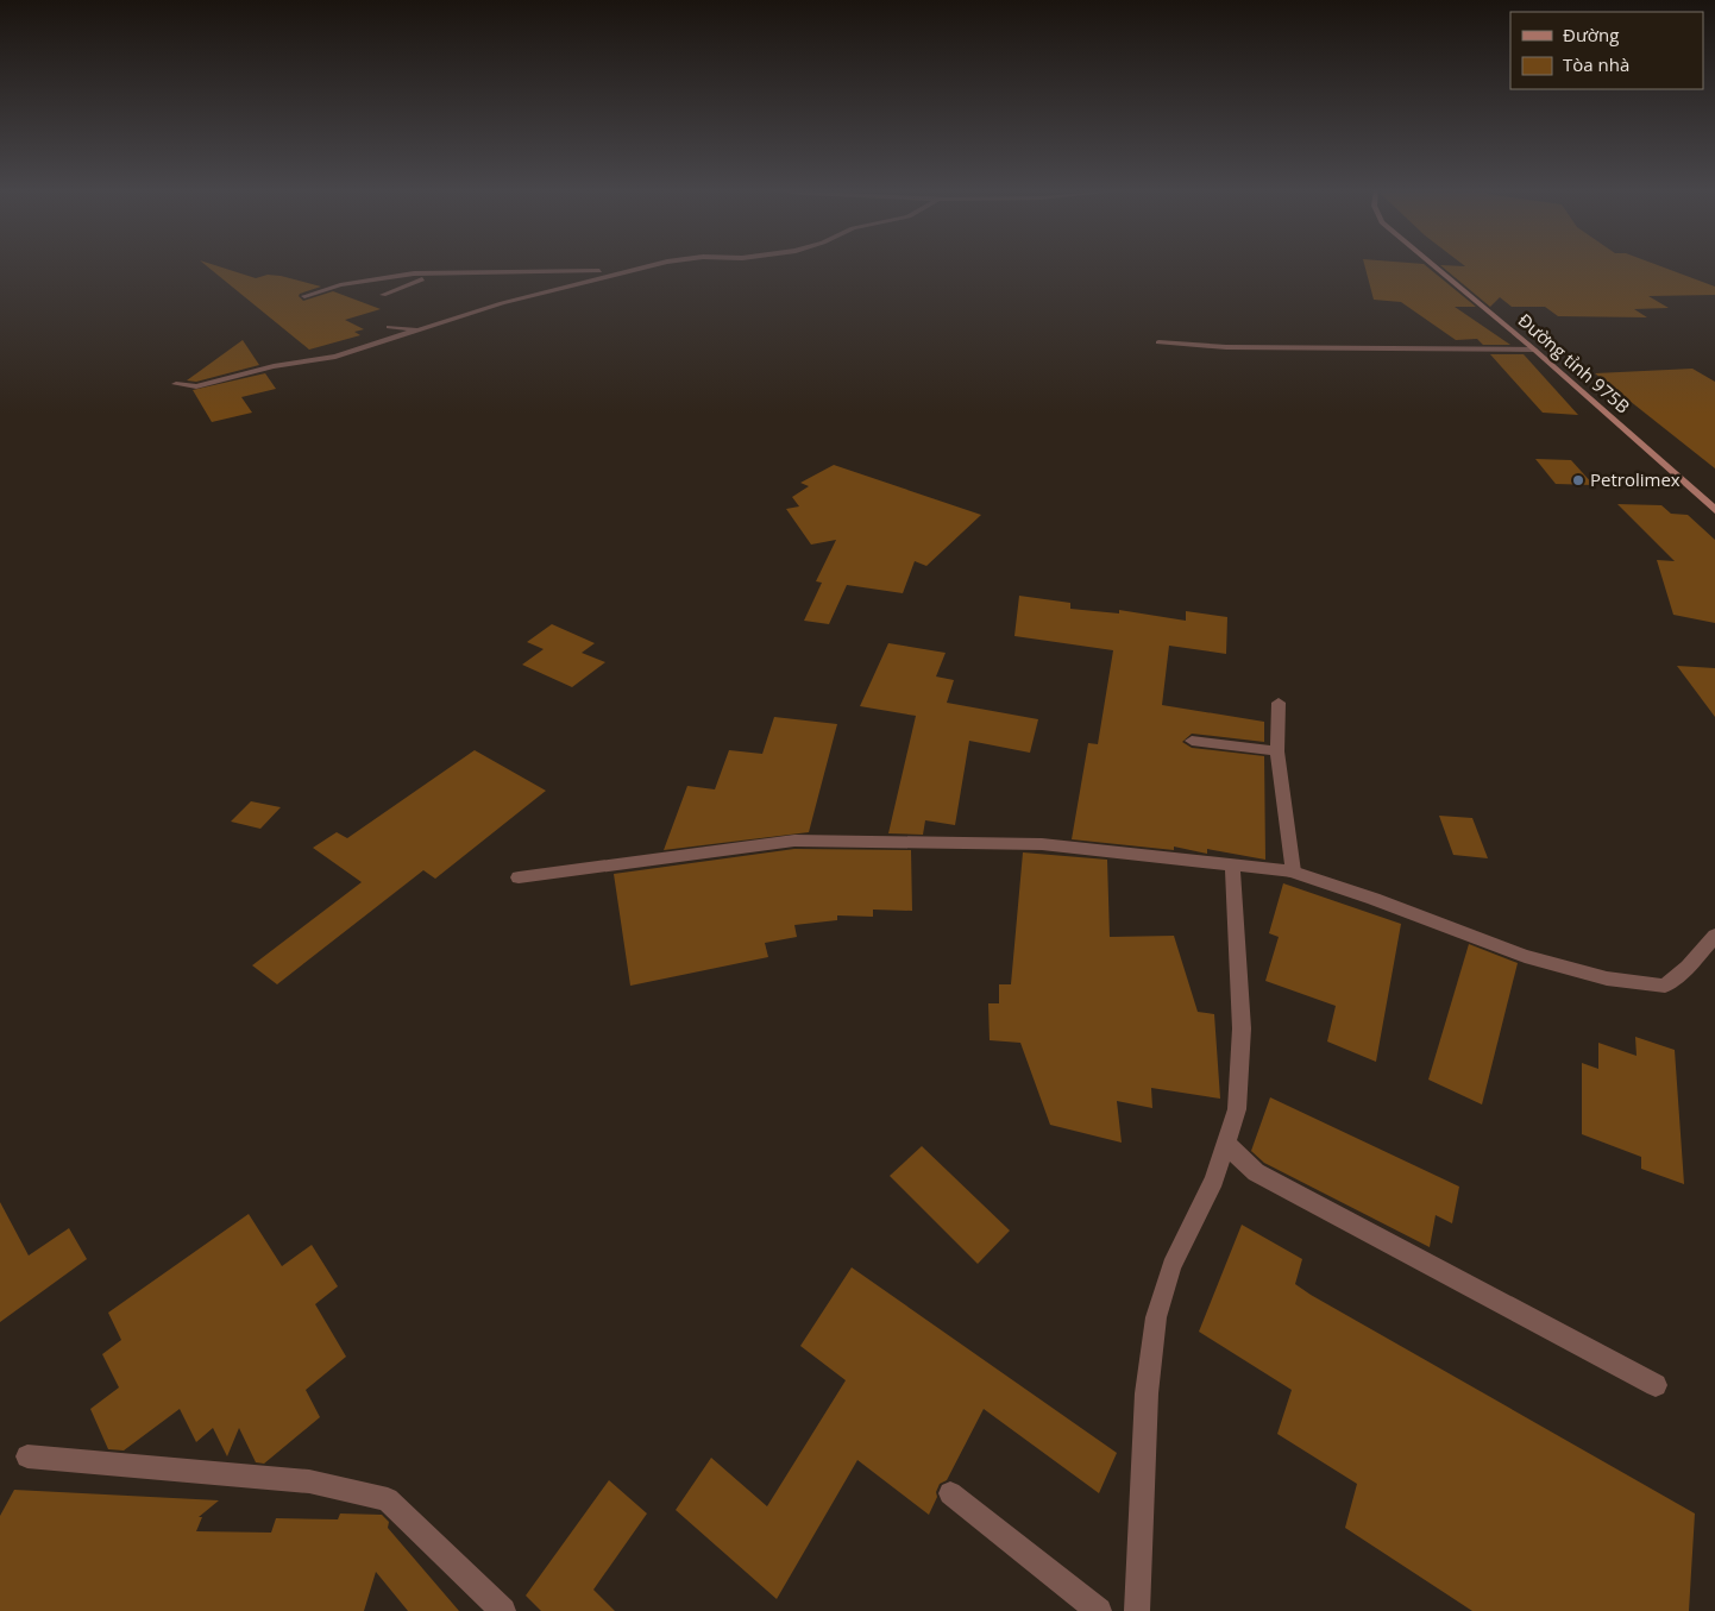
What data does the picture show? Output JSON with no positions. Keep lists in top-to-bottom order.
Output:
{
  "streets": {
    "main road": ["Đường tỉnh 975B"]
  },
  "places": ["Petrolimex"],
  "legend": ["Đường", "Tòa nhà"]
}
